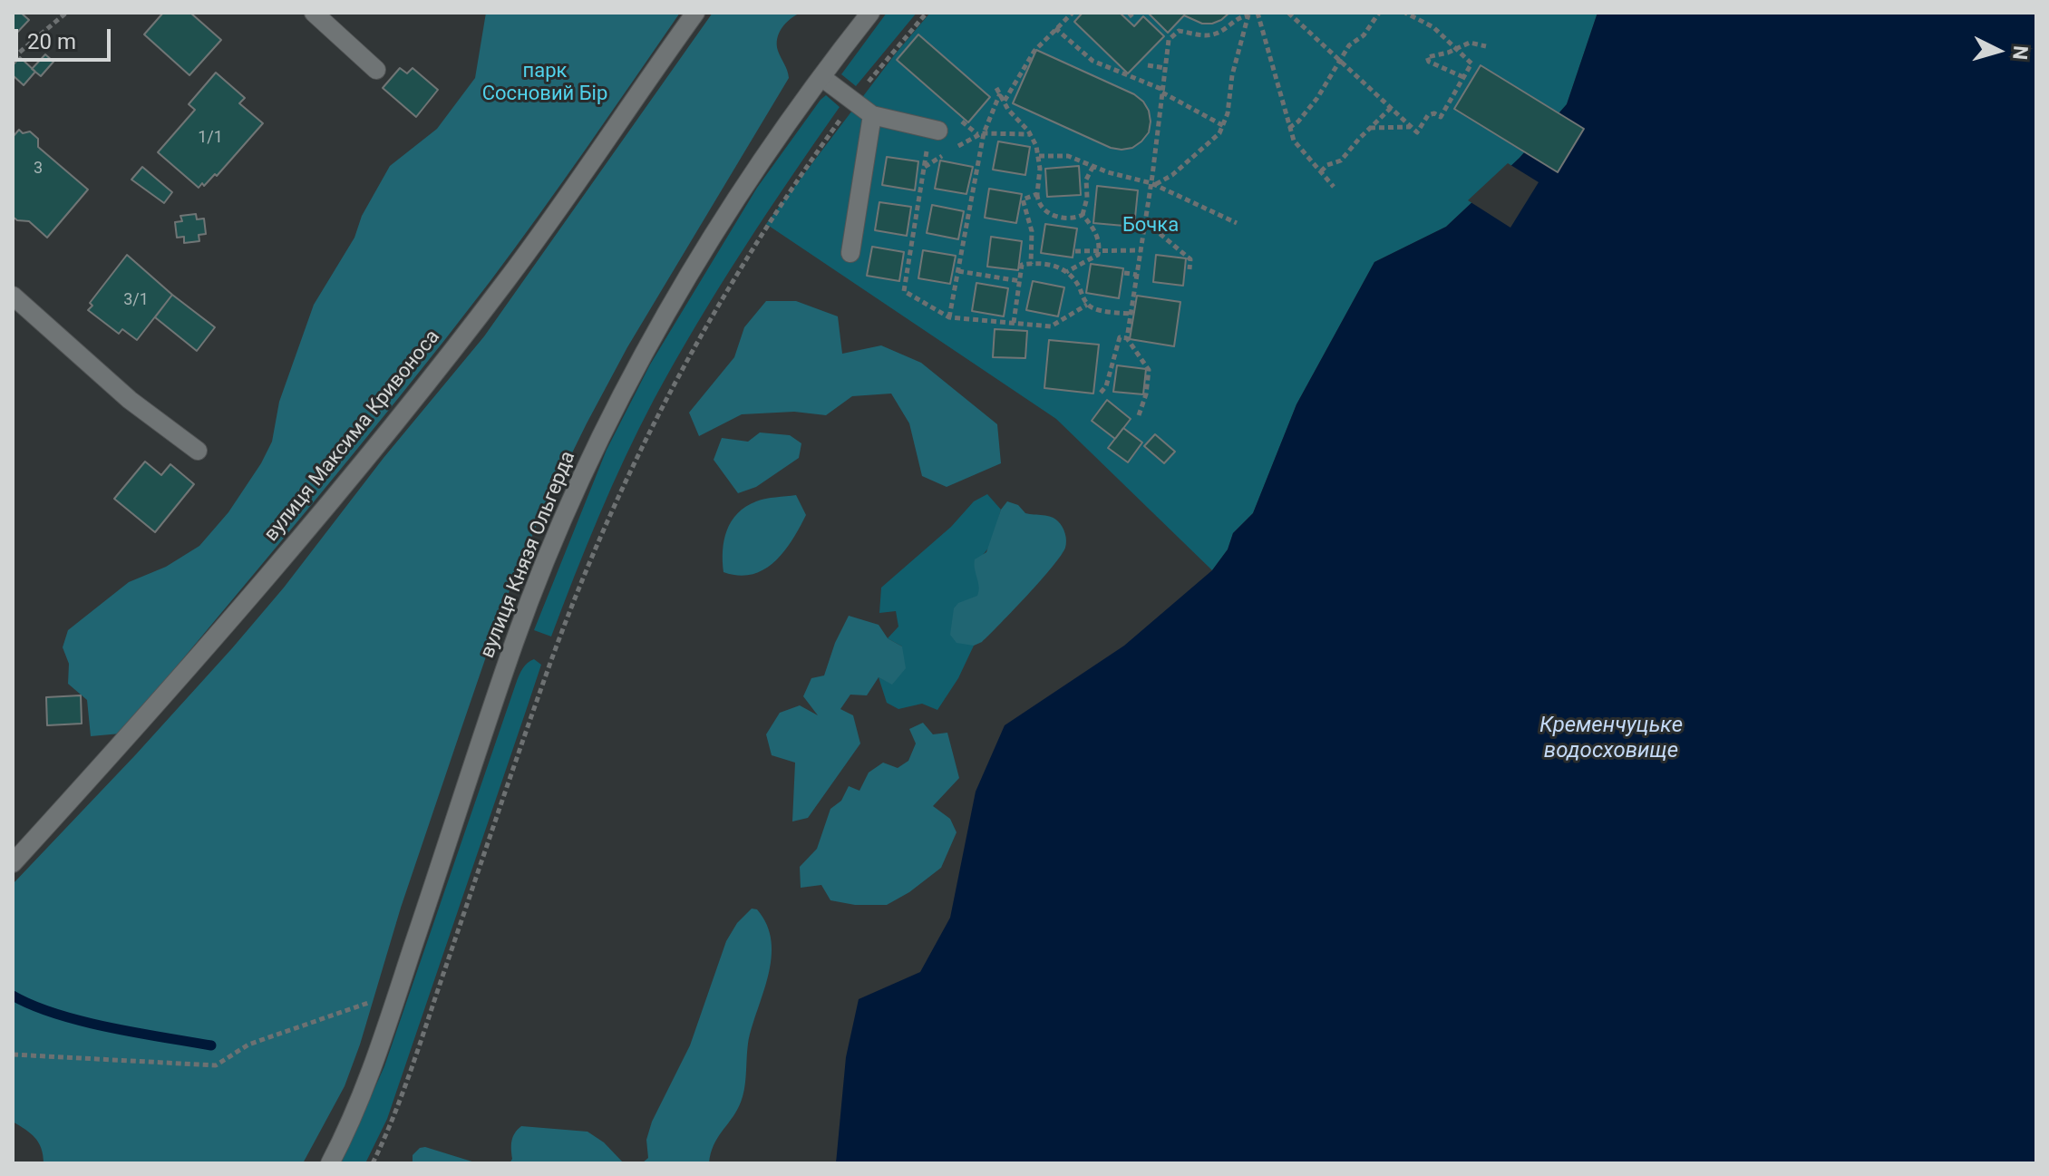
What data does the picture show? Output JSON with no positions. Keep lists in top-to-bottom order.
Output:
{
  "streets": {
    "street": ["вулиця Максима Кривоноса", "вулиця Князя Ольгерда"]
  },
  "water": ["Кременчуцьке водосховище"],
  "parks": ["парк Сосновий Бір", "Бочка"],
  "house_numbers": ["1/1", "3", "3/1"],
  "scale_bar": "20 m",
  "north": "right"
}
